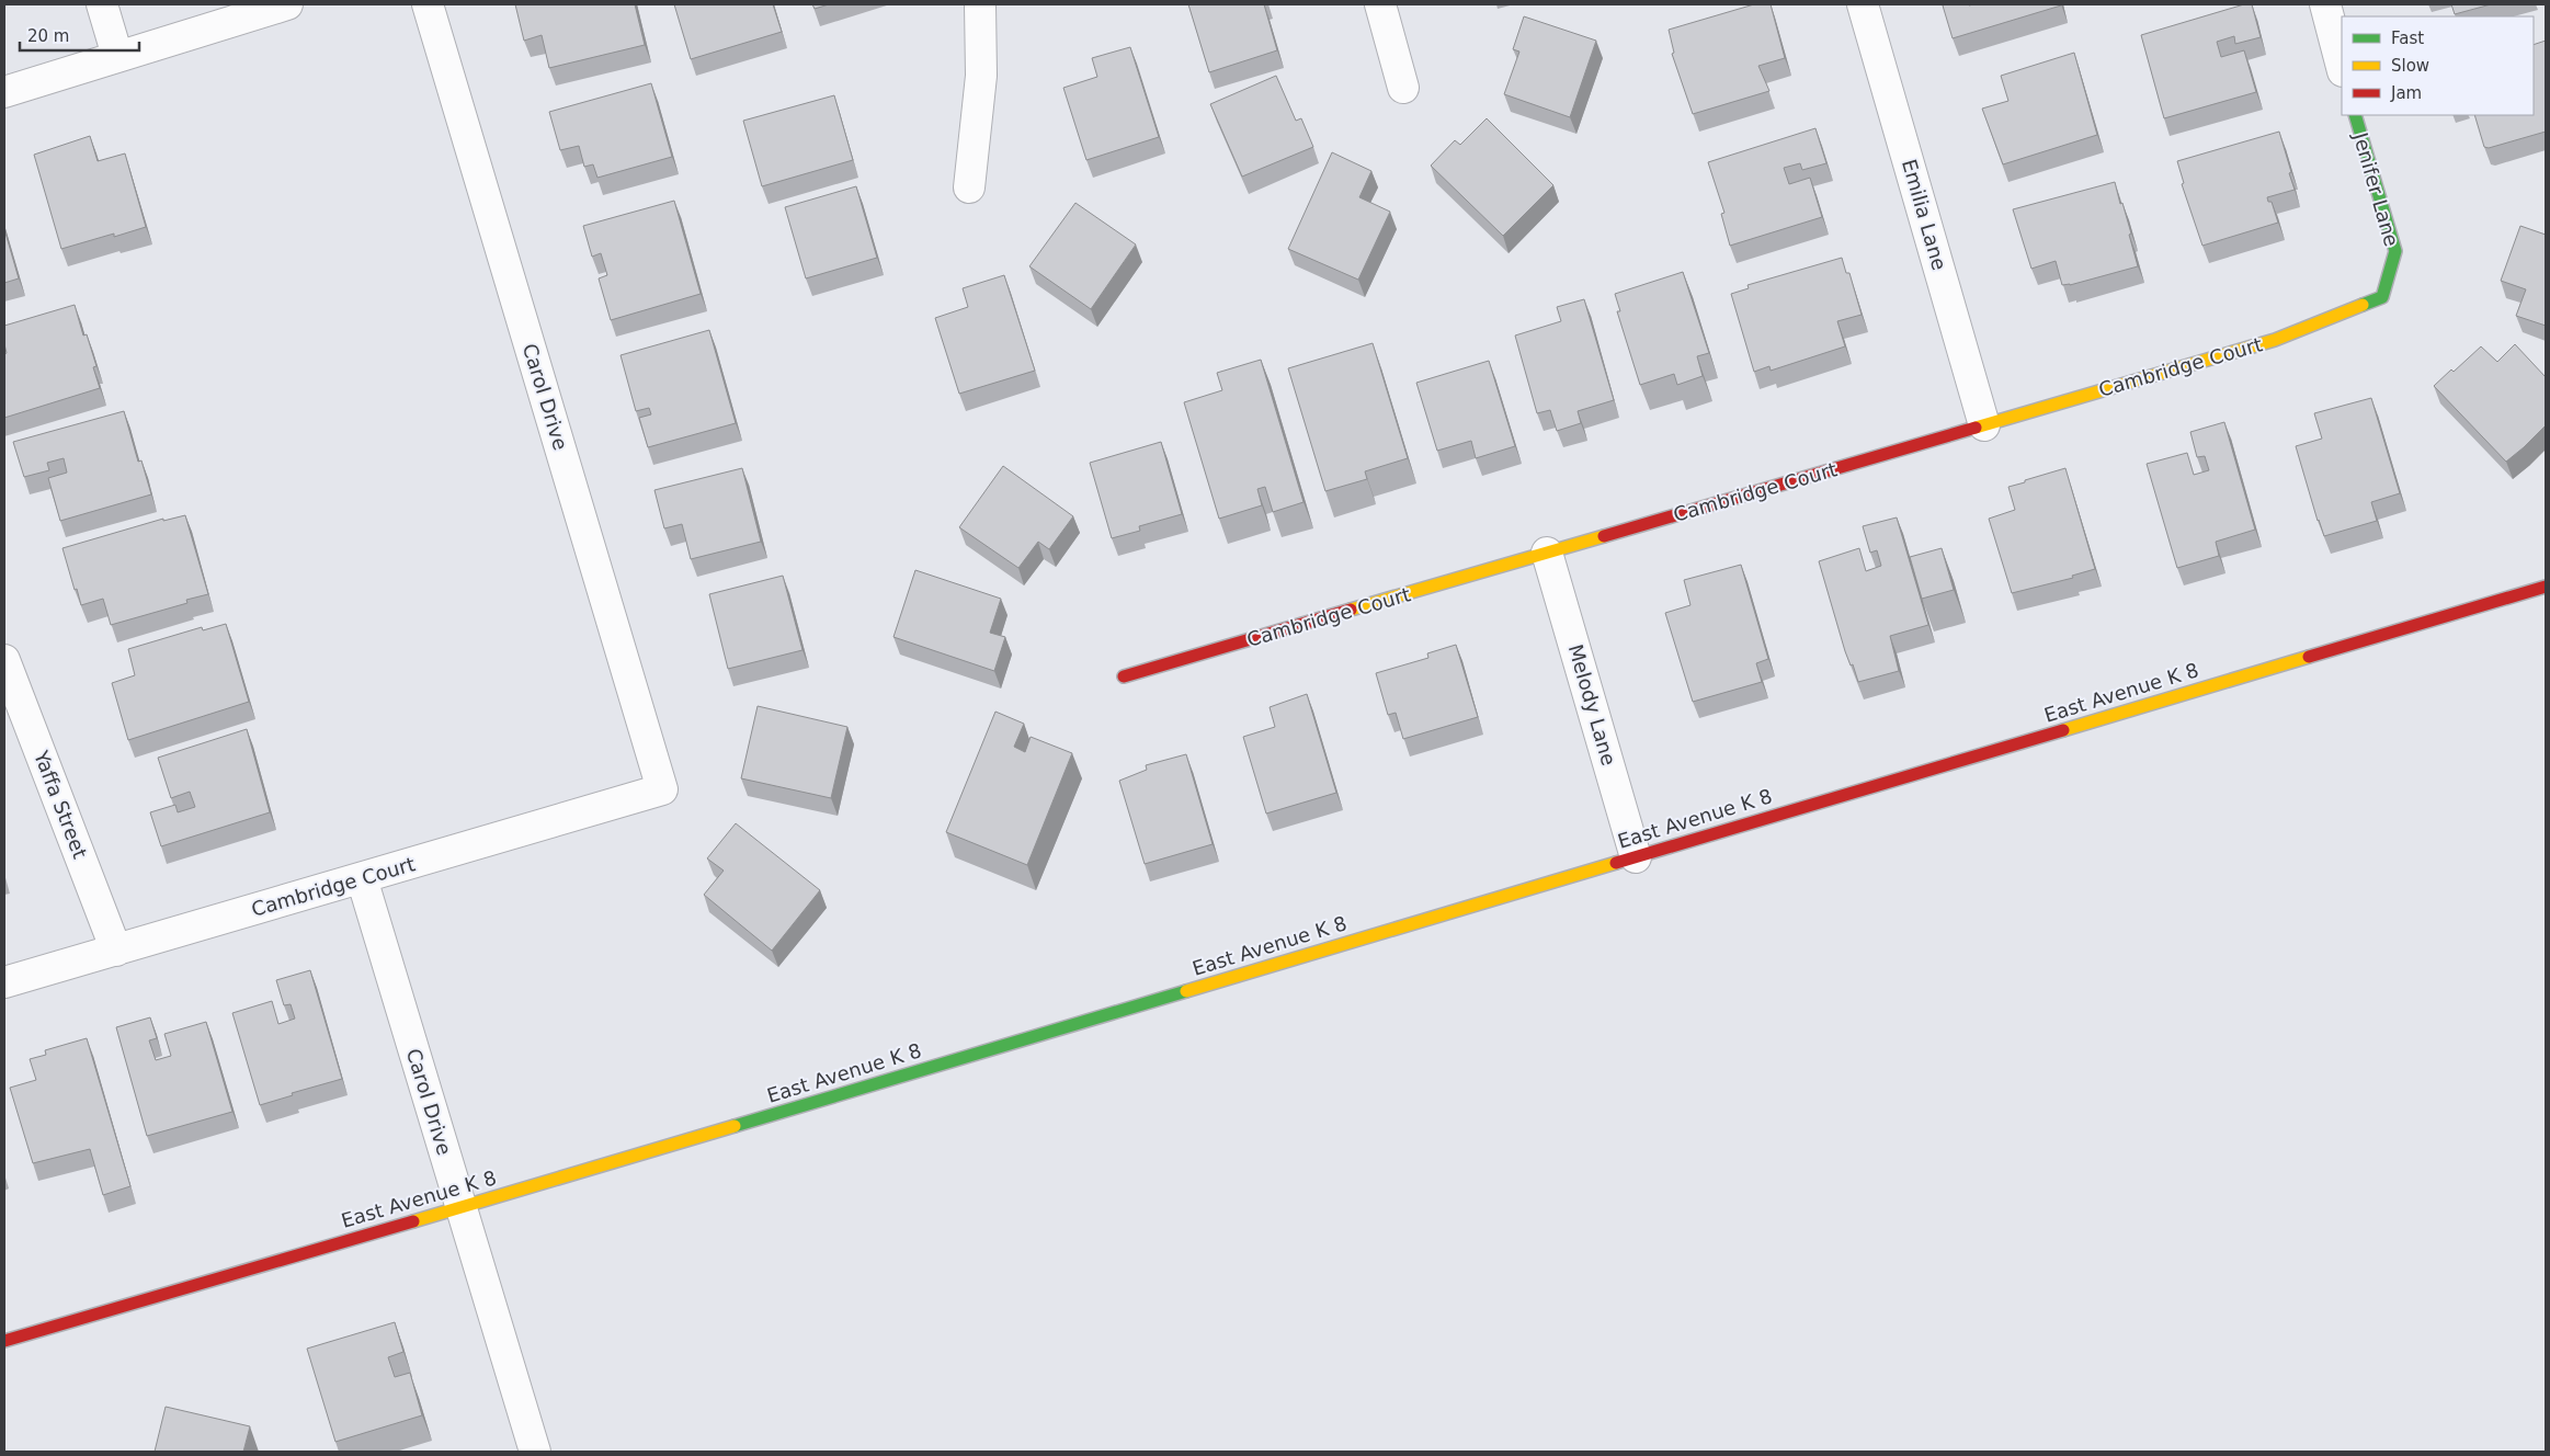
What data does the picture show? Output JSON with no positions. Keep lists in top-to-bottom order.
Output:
{
  "streets": {
    "street": [
      "Jenifer Lane",
      "Emilia Lane",
      "Cambridge Court",
      "Carol Drive",
      "East Avenue K 8",
      "Melody Lane",
      "Yaffa Street"
    ]
  },
  "crossings": [
    ["Jenifer Lane", "Cambridge Court"],
    ["Emilia Lane", "Cambridge Court"],
    ["Cambridge Court", "Carol Drive"],
    ["Cambridge Court", "Melody Lane"],
    ["Cambridge Court", "Yaffa Street"],
    ["Carol Drive", "East Avenue K 8"],
    ["East Avenue K 8", "Melody Lane"]
  ],
  "legend": ["Fast", "Slow", "Jam"],
  "scale_bar": "20 m"
}
